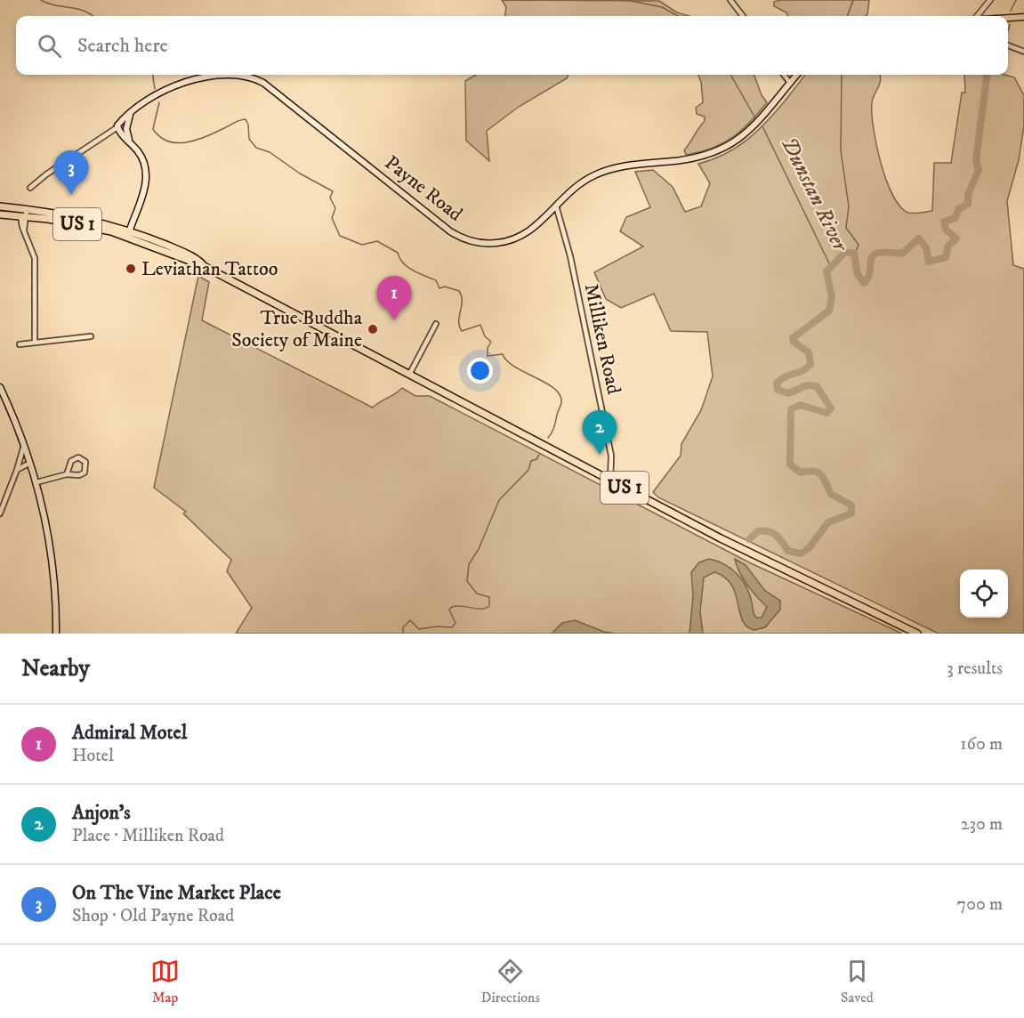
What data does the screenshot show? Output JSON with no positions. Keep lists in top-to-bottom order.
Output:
{
  "streets": {
    "main road": ["Payne Road", "US 1"],
    "street": ["Milliken Road"]
  },
  "crossings": [
    ["Payne Road", "Milliken Road"],
    ["US 1", "Milliken Road"]
  ],
  "water": ["Dunstan River"],
  "places": ["Leviathan Tattoo", "True Buddha Society of Maine"],
  "page": {
    "search": "Search here",
    "pins": ["3", "1", "2"],
    "heading": ["Nearby", "3 results"],
    "list": [
      {
        "mark": "1",
        "name": "Admiral Motel",
        "note": "Hotel",
        "value": "160 m"
      },
      {
        "mark": "2",
        "name": "Anjon's",
        "note": "Place · Milliken Road",
        "value": "230 m"
      },
      {
        "mark": "3",
        "name": "On The Vine Market Place",
        "note": "Shop · Old Payne Road",
        "value": "700 m"
      }
    ],
    "nav": ["Map", "Directions", "Saved"]
  }
}
